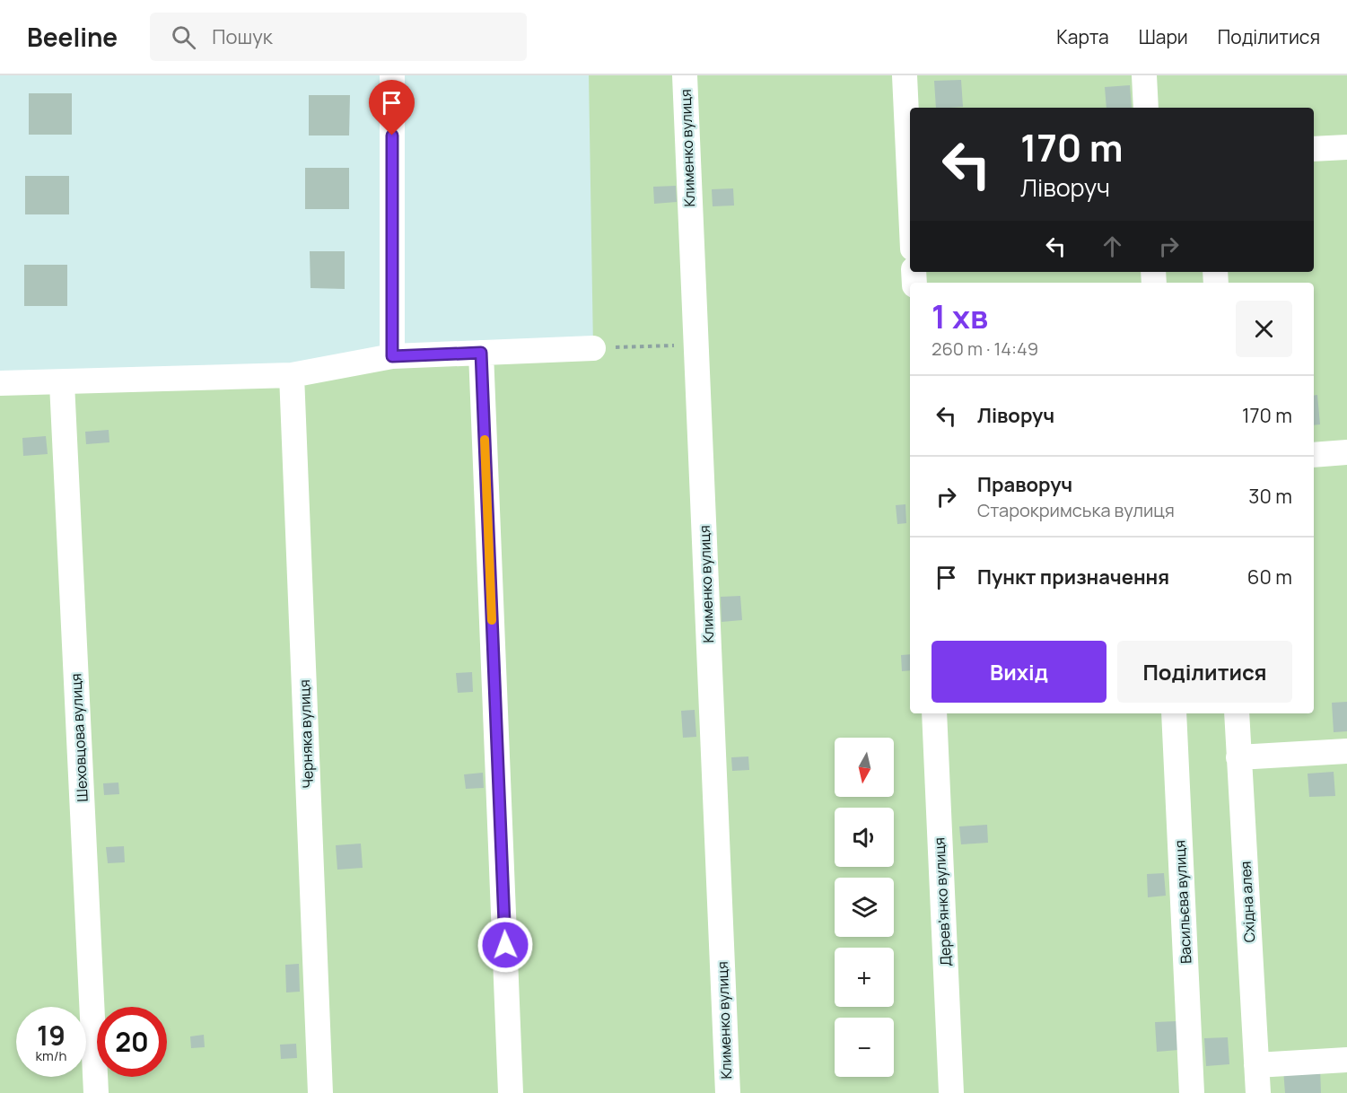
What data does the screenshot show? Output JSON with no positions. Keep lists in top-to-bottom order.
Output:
{
  "streets": {
    "street": [
      "Клименко вулиця",
      "Черняка вулиця",
      "Шеховцова вулиця",
      "Дерев'янко вулиця",
      "Васильєва вулиця",
      "Східна алея"
    ]
  },
  "north": "bottom",
  "page": {
    "header": "Beeline",
    "search": "Пошук",
    "nav": ["Карта", "Шари", "Поділитися"],
    "turn": ["170 m", "Ліворуч"],
    "heading": ["1 хв", "260 m · 14:49"],
    "list": [
      {
        "name": "Ліворуч",
        "value": "170 m"
      },
      {
        "name": "Праворуч",
        "note": "Старокримська вулиця",
        "value": "30 m"
      },
      {
        "name": "Пункт призначення",
        "value": "60 m"
      }
    ],
    "buttons": ["Вихід", "Поділитися"],
    "map_buttons": ["+", "−"],
    "speed": "19 km/h",
    "limit": "20"
  }
}
